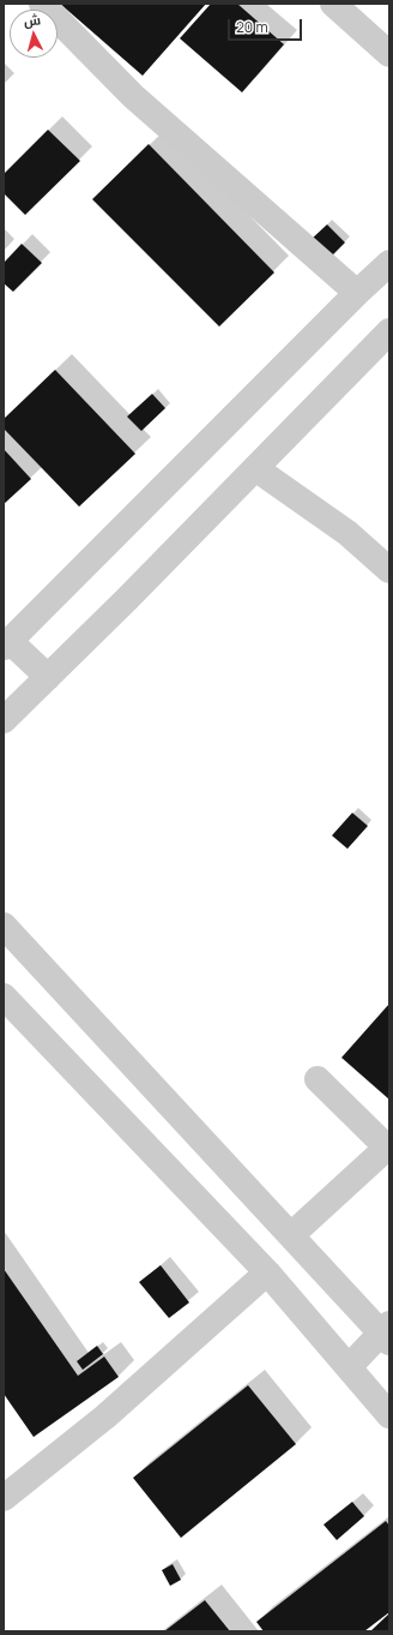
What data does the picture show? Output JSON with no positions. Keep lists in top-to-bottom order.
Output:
{
  "scale_bar": "20 m",
  "north": "top"
}
